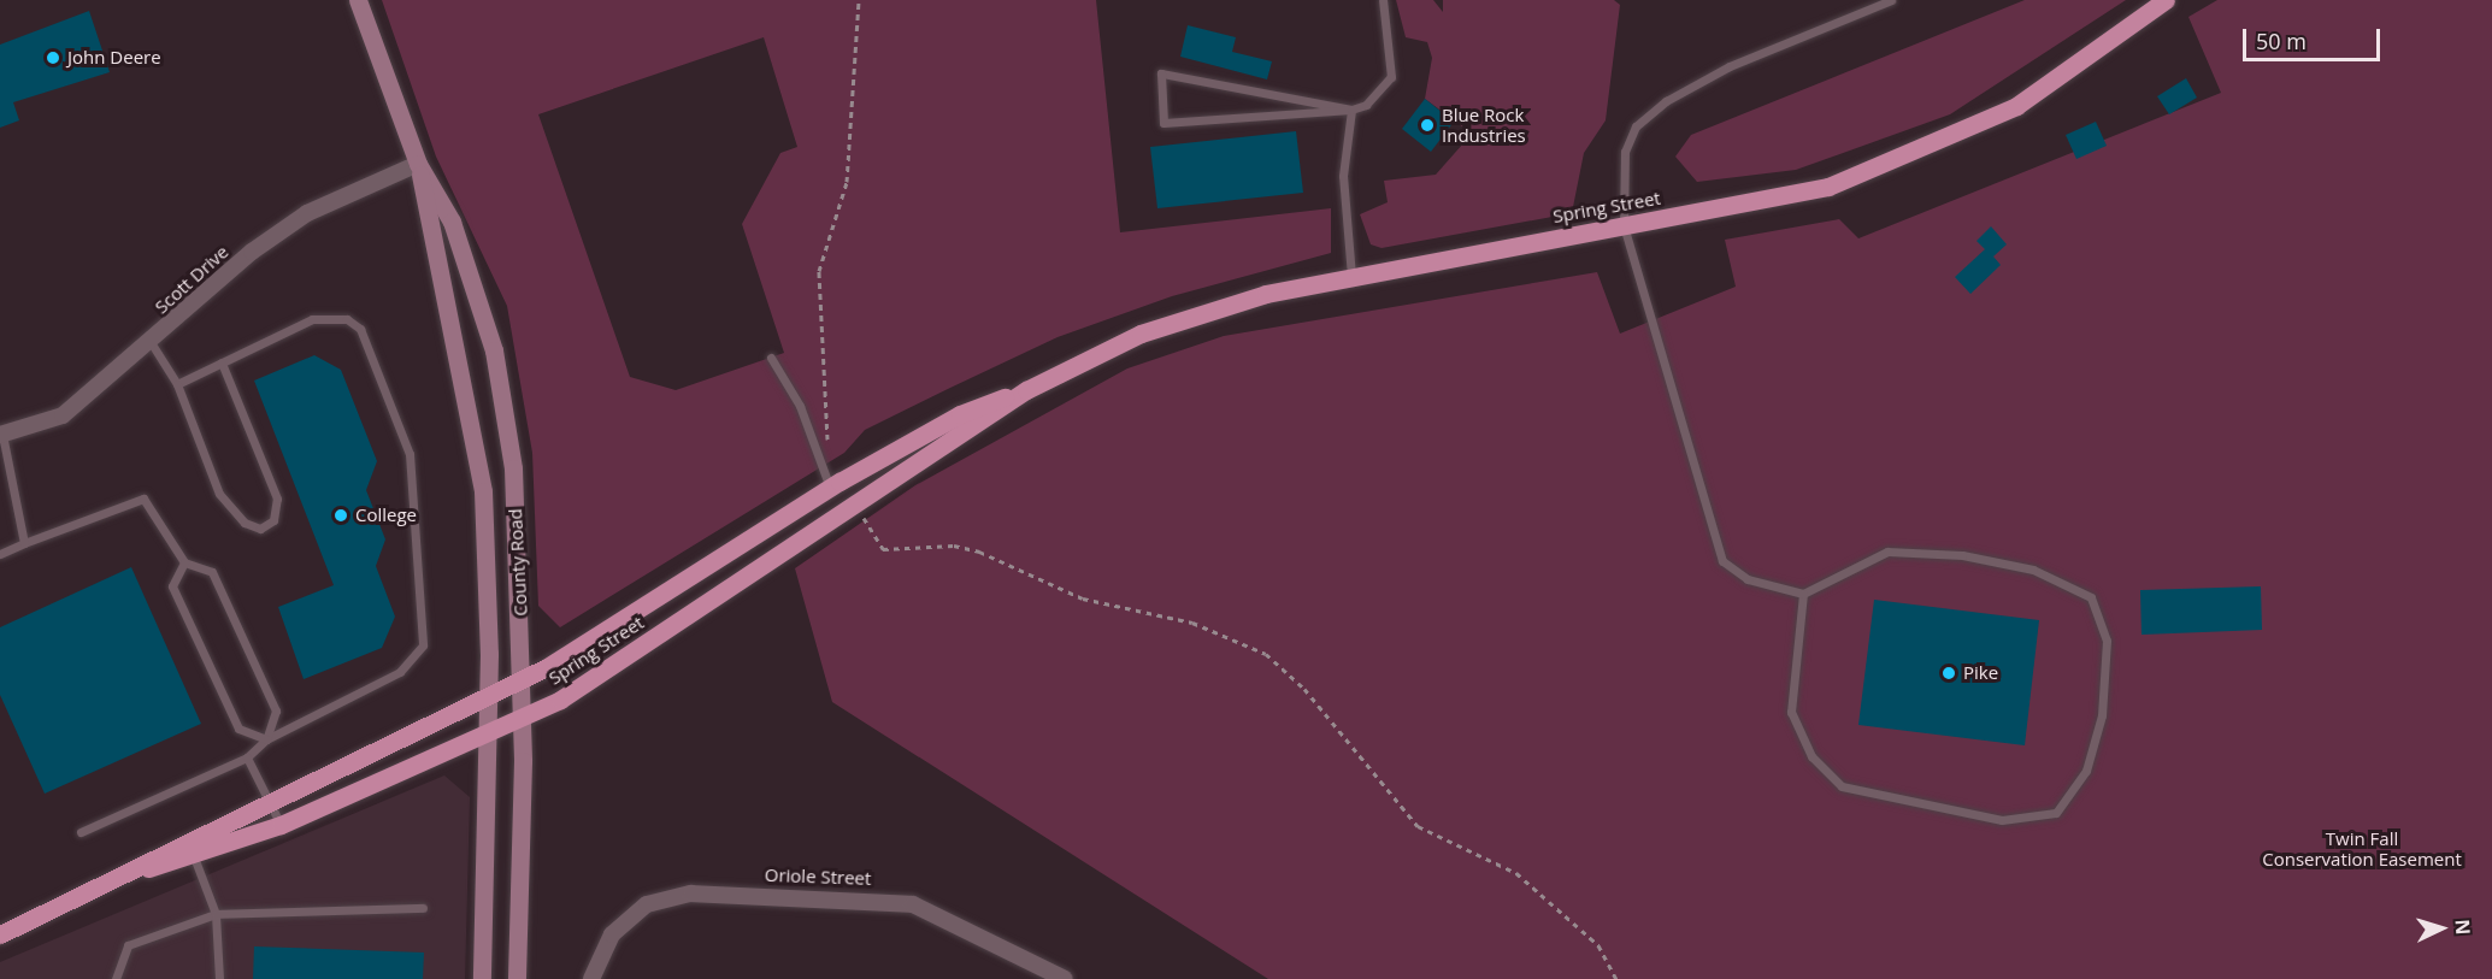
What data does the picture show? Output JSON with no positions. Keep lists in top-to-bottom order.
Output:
{
  "streets": {
    "main road": ["Spring Street", "County Road"],
    "street": ["Scott Drive", "Oriole Street"]
  },
  "crossings": [
    ["Spring Street", "County Road"],
    ["Scott Drive", "County Road"]
  ],
  "parks": ["Twin Fall Conservation Easement"],
  "places": [
    "John Deere",
    "Blue Rock Industries",
    "College",
    "Pike"
  ],
  "scale_bar": "50 m",
  "north": "right"
}
